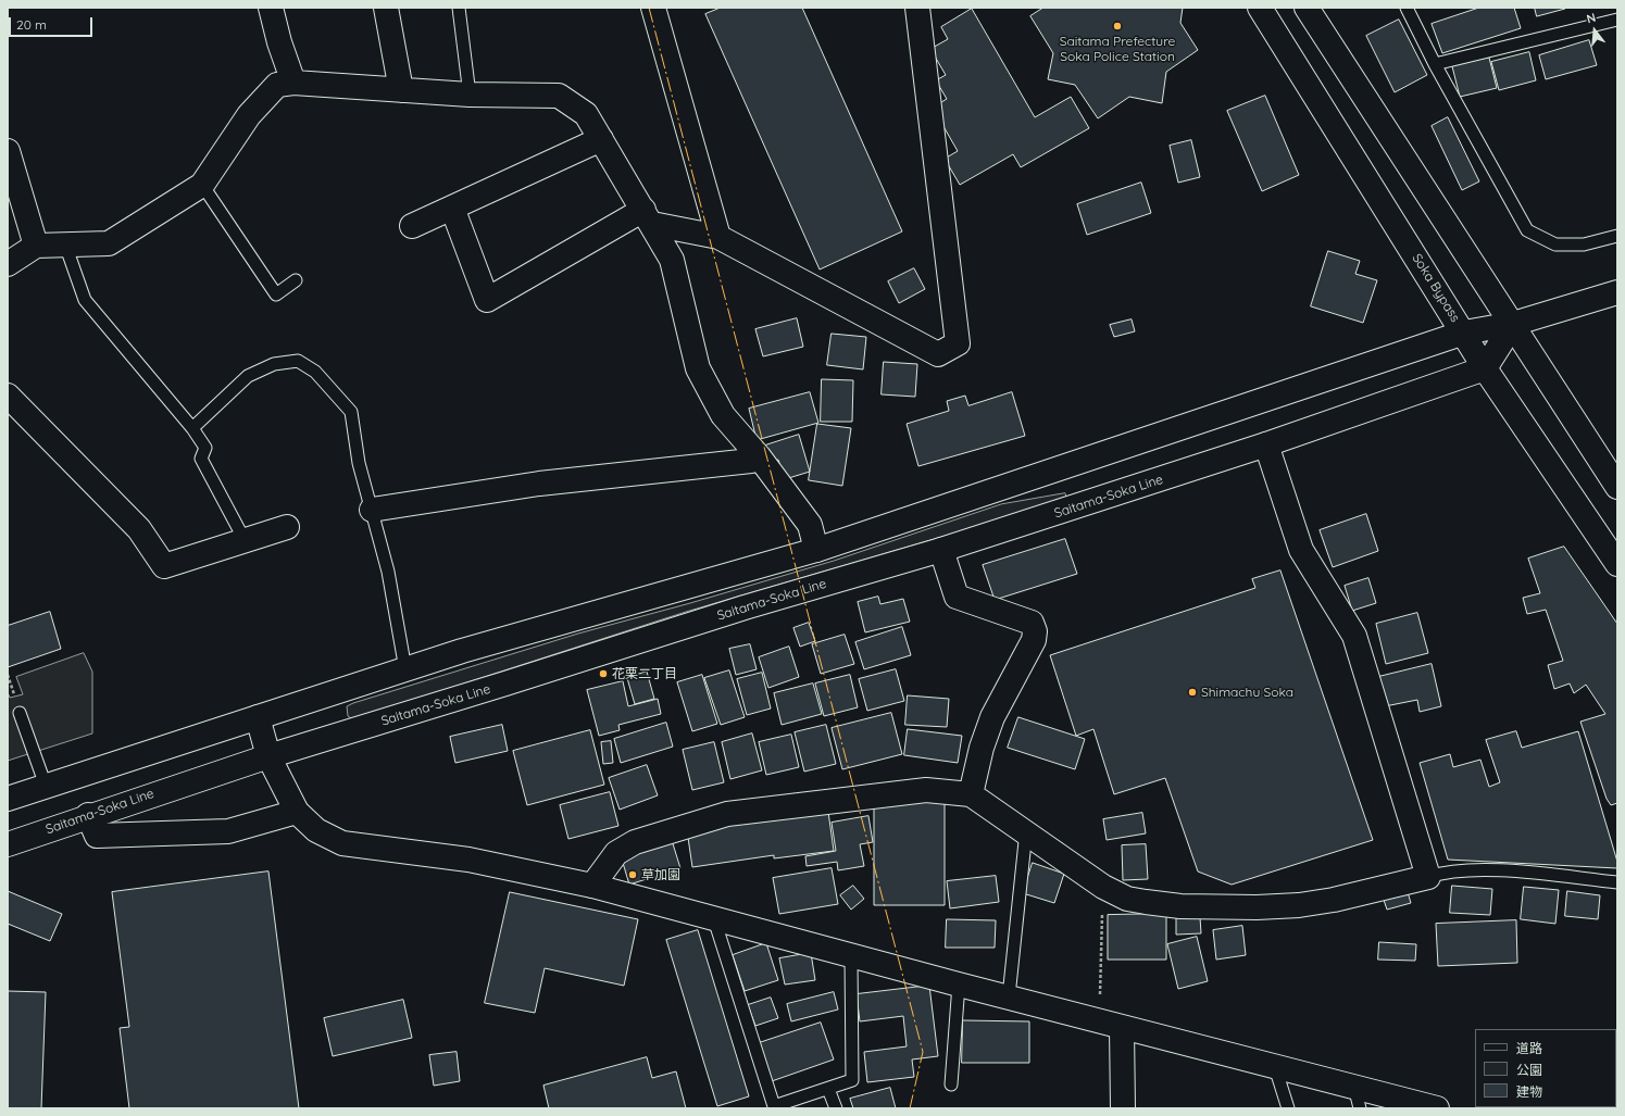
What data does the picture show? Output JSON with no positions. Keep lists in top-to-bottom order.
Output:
{
  "streets": {
    "main road": ["Soka Bypass", "Saitama-Soka Line"]
  },
  "crossings": [
    ["Soka Bypass", "Saitama-Soka Line"]
  ],
  "places": [
    "Saitama Prefecture Soka Police Station",
    "花栗二丁目",
    "Shimachu Soka",
    "草加園"
  ],
  "legend": ["道路", "公園", "建物"],
  "scale_bar": "20 m",
  "north": "top"
}
